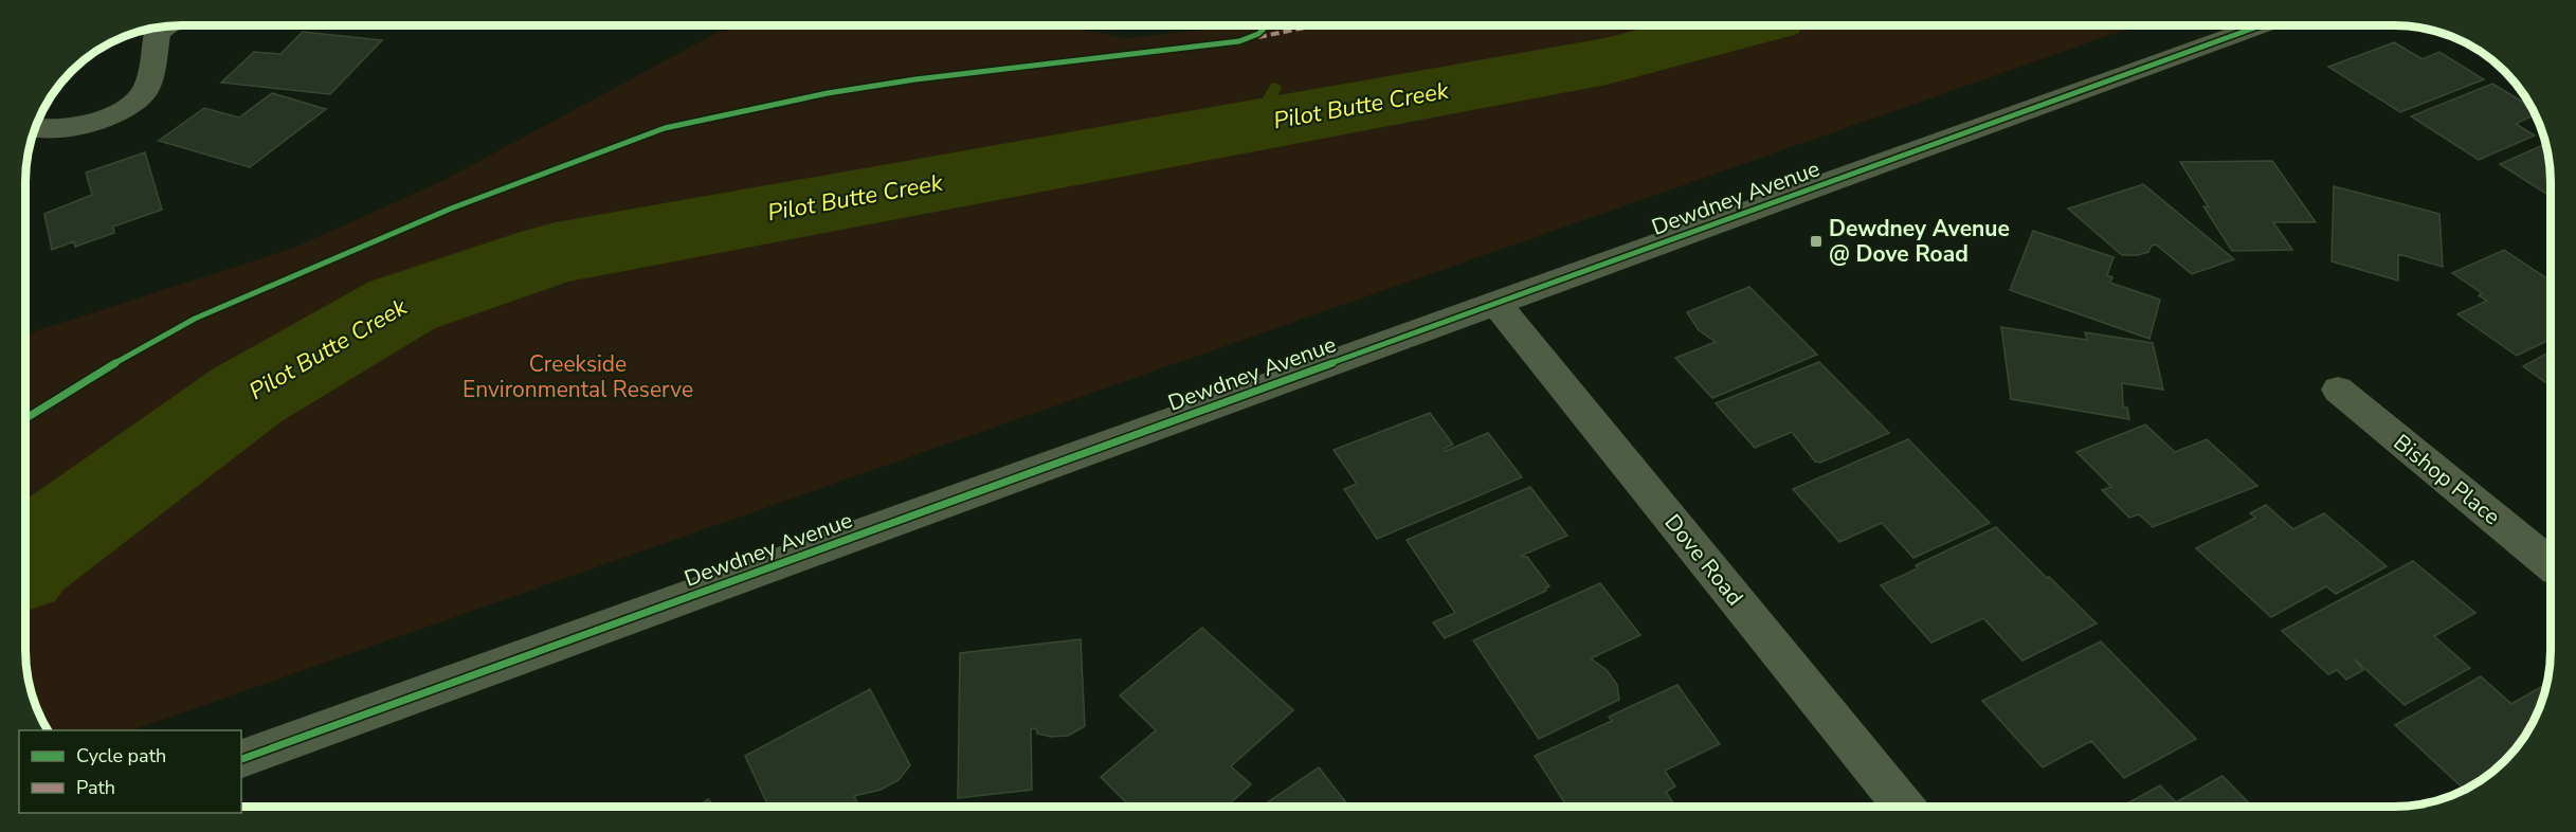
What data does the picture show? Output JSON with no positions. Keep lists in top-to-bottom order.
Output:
{
  "streets": {
    "street": ["Dewdney Avenue", "Bishop Place", "Dove Road"]
  },
  "crossings": [
    ["Dewdney Avenue", "Dove Road"]
  ],
  "water": ["Pilot Butte Creek"],
  "parks": ["Creekside Environmental Reserve"],
  "places": {
    "transit": ["Dewdney Avenue @ Dove Road"]
  },
  "legend": ["Cycle path", "Path"]
}
